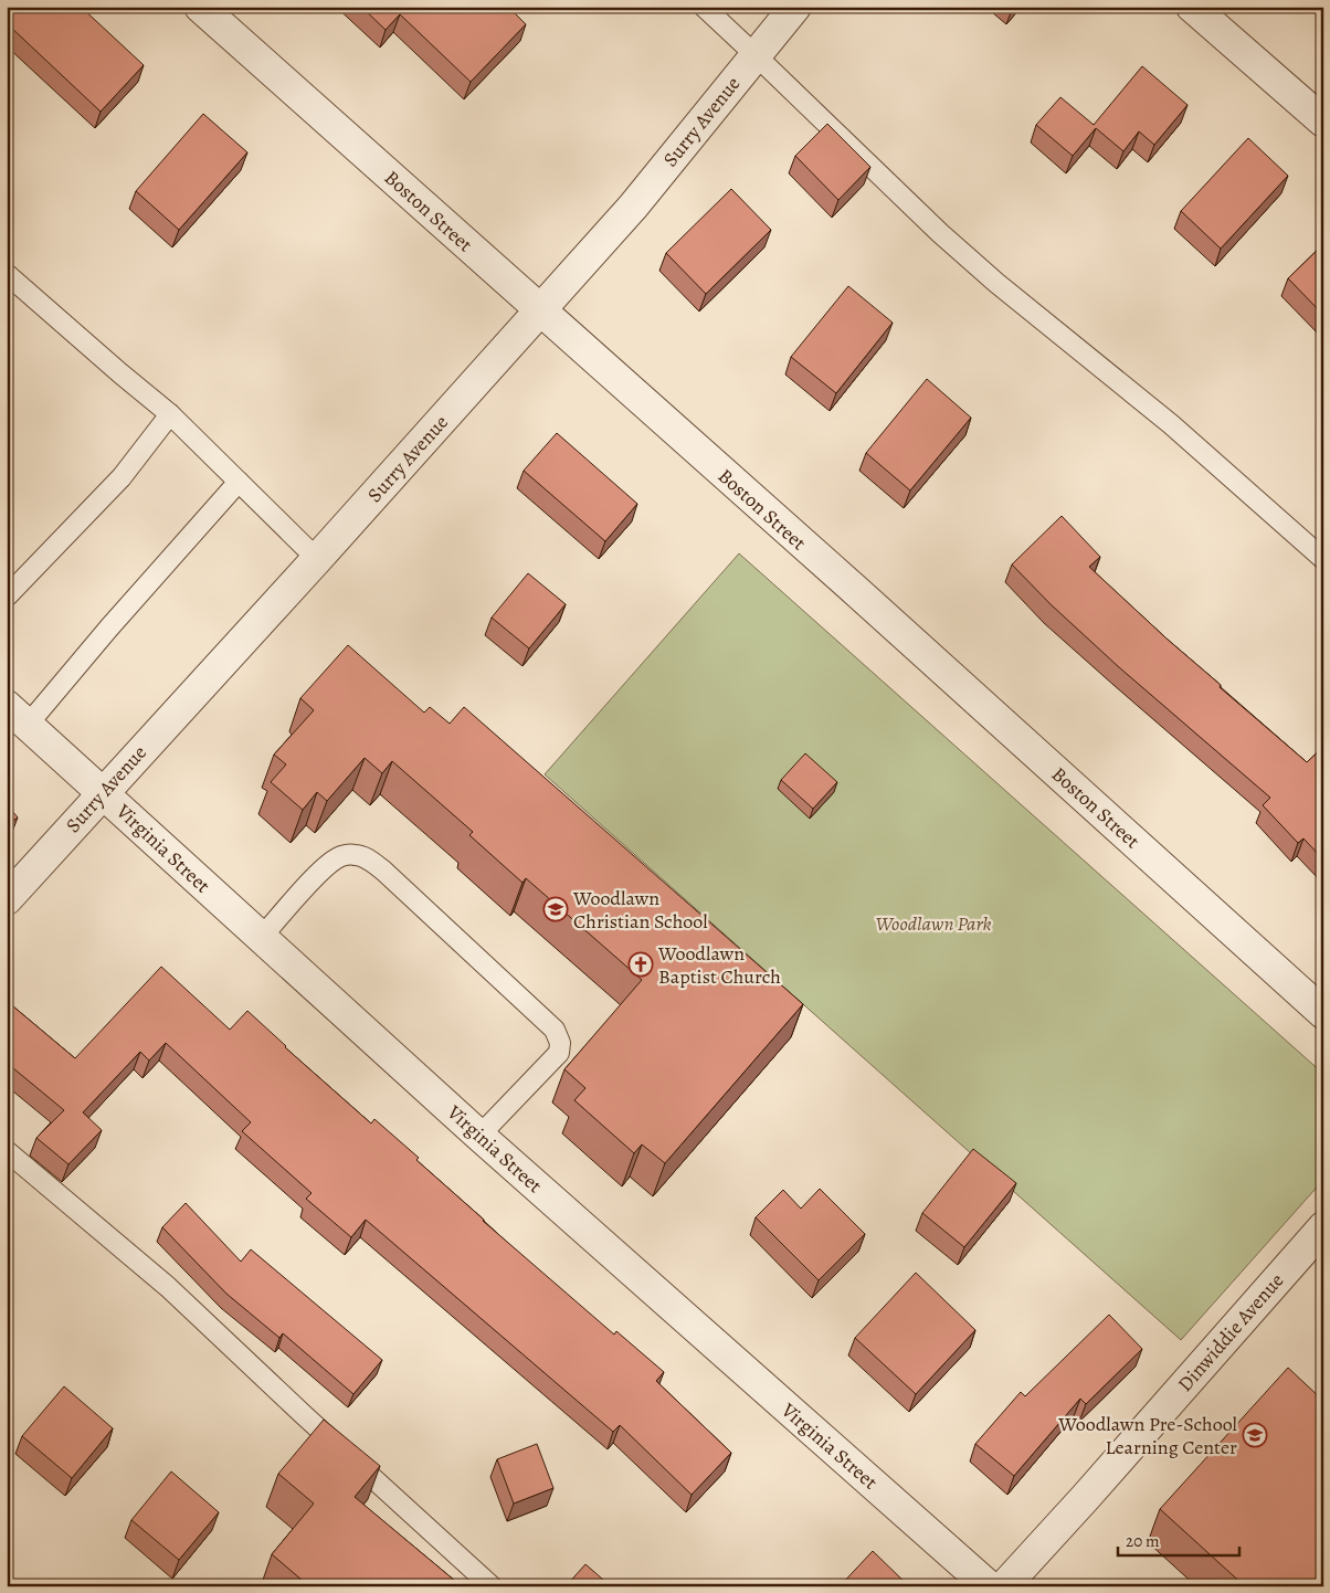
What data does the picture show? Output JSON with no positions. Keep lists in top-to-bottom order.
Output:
{
  "streets": {
    "street": [
      "Surry Avenue",
      "Boston Street",
      "Virginia Street",
      "Dinwiddie Avenue"
    ]
  },
  "crossings": [
    ["Surry Avenue", "Boston Street"],
    ["Surry Avenue", "Virginia Street"]
  ],
  "parks": ["Woodlawn Park"],
  "places": {
    "school or university": ["Woodlawn Christian School", "Woodlawn Pre-School Learning Center"],
    "church": ["Woodlawn Baptist Church"]
  },
  "scale_bar": "20 m"
}
